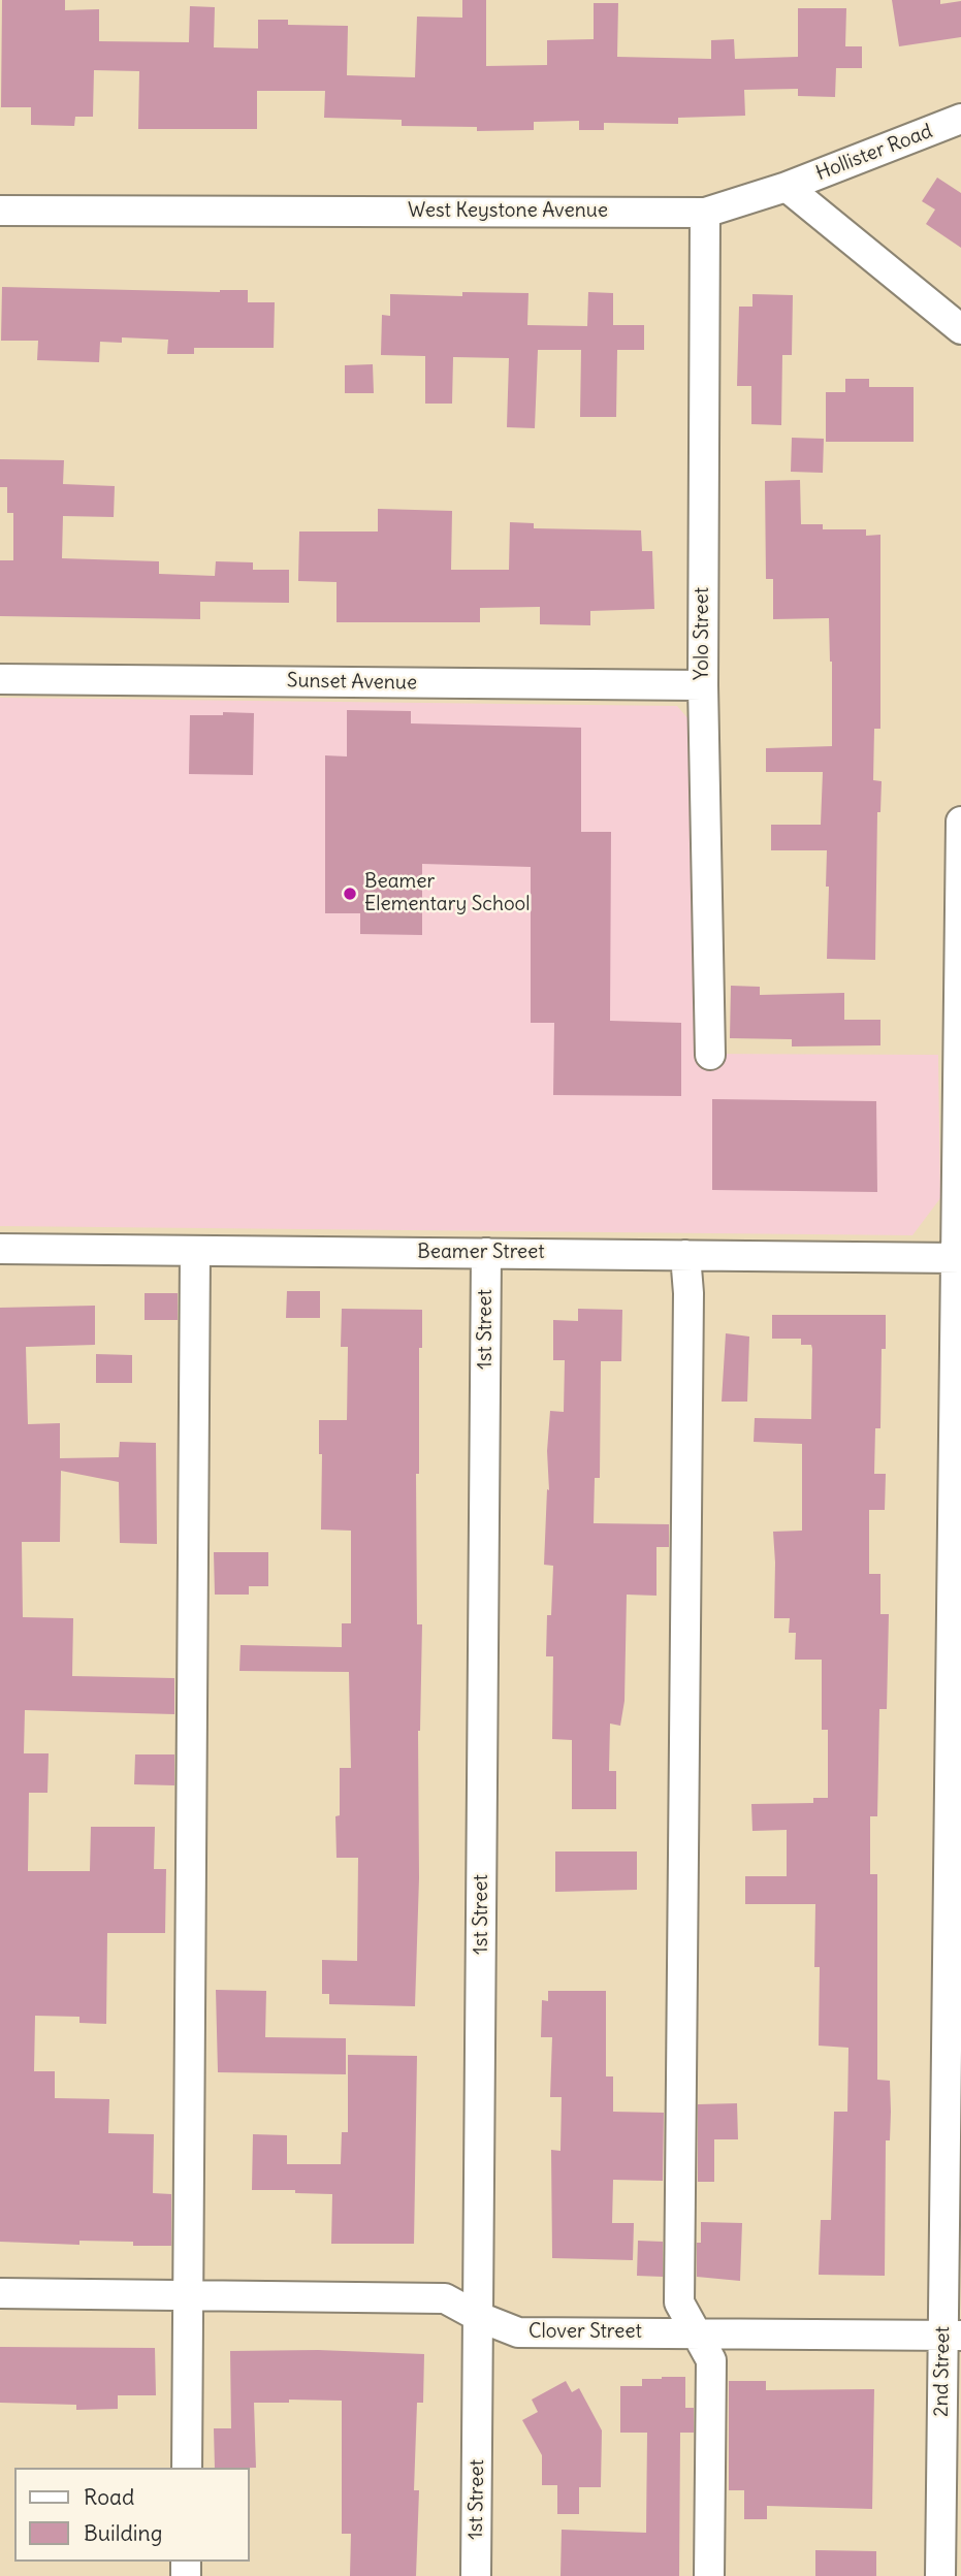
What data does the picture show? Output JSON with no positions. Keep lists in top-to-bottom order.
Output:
{
  "streets": {
    "street": [
      "Hollister Road",
      "West Keystone Avenue",
      "Yolo Street",
      "Sunset Avenue",
      "Beamer Street",
      "1st Street",
      "Clover Street",
      "2nd Street"
    ]
  },
  "crossings": [
    ["Hollister Road", "West Keystone Avenue"],
    ["West Keystone Avenue", "Yolo Street"],
    ["Yolo Street", "Sunset Avenue"],
    ["Beamer Street", "1st Street"],
    ["Beamer Street", "2nd Street"],
    ["1st Street", "Clover Street"],
    ["Clover Street", "2nd Street"]
  ],
  "places": ["Beamer Elementary School"],
  "legend": ["Road", "Building"]
}
